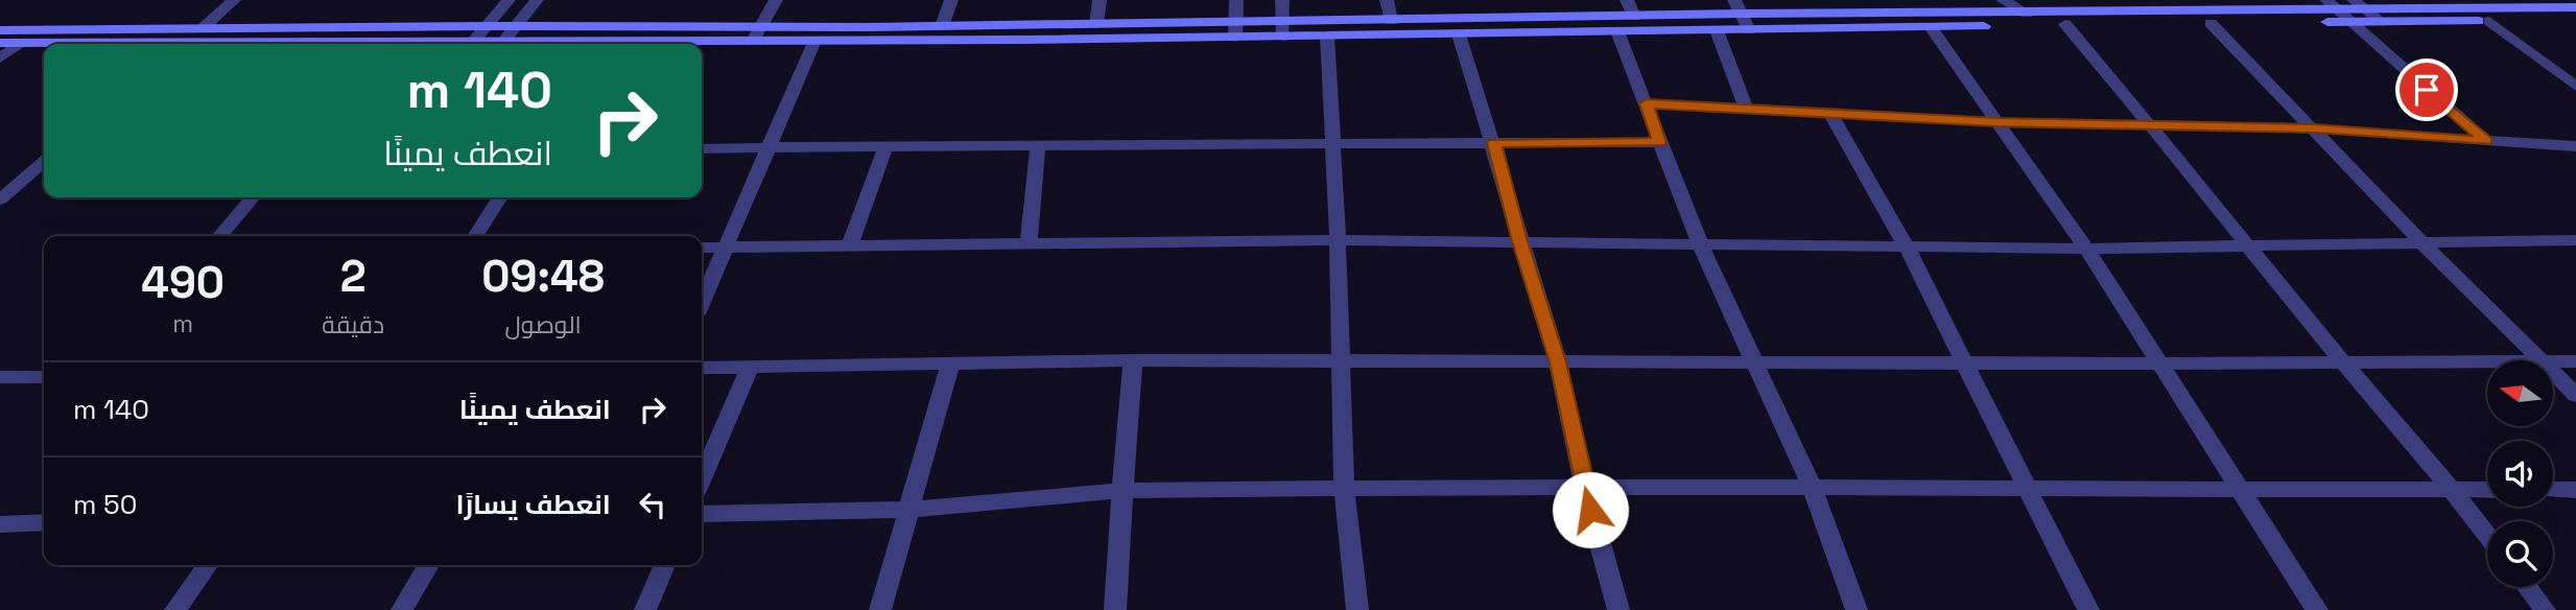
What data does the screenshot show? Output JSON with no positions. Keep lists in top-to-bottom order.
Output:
{
  "north": "left",
  "page": {
    "turn": ["140 m", "انعطف يمينًا"],
    "eta": [
      "09:48",
      "الوصول",
      "2",
      "دقيقة",
      "490",
      "m"
    ],
    "list": [
      {
        "name": "انعطف يمينًا",
        "value": "140 m"
      },
      {
        "name": "انعطف يسارًا",
        "value": "50 m"
      }
    ]
  }
}
